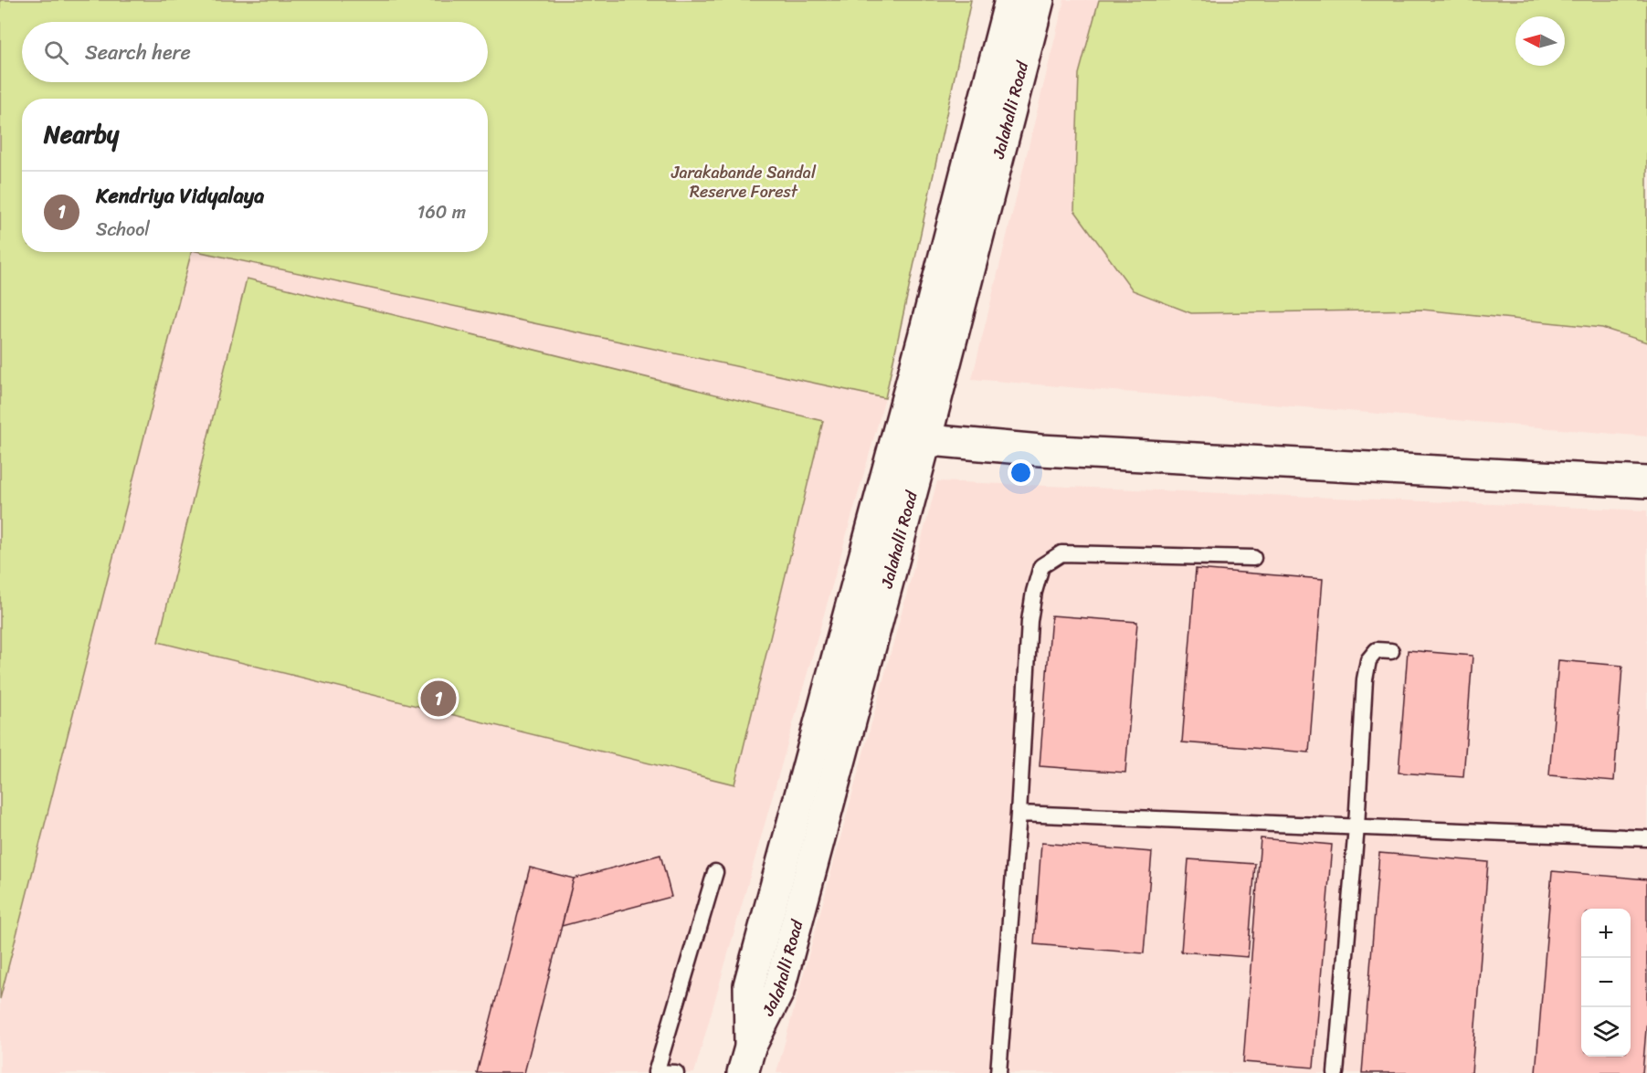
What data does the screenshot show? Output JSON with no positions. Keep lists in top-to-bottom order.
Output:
{
  "streets": {
    "main road": ["Jalahalli Road"]
  },
  "parks": ["Jarakabande Sandal Reserve Forest"],
  "north": "left",
  "page": {
    "search": "Search here",
    "heading": "Nearby",
    "list": [
      {
        "mark": "1",
        "name": "Kendriya Vidyalaya",
        "note": "School",
        "value": "160 m"
      }
    ],
    "pins": "1",
    "map_buttons": ["+", "−"]
  }
}
